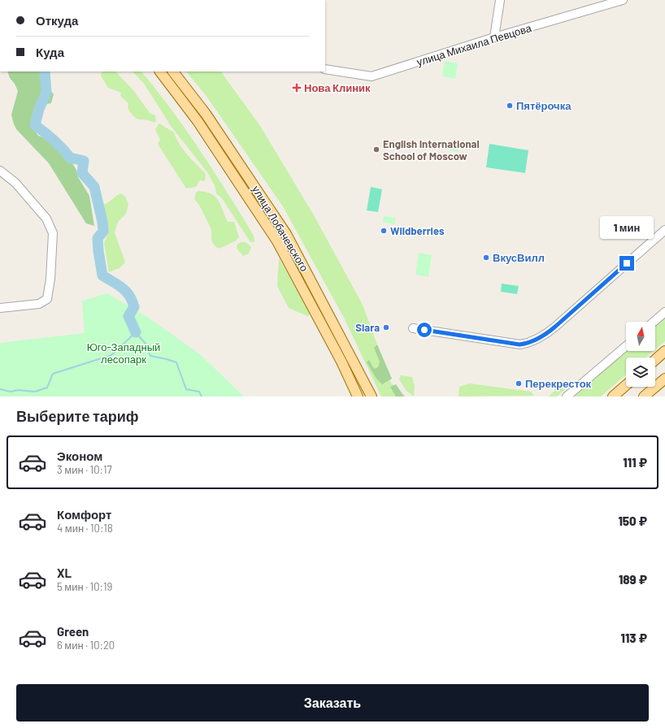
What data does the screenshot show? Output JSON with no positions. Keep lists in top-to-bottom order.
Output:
{
  "streets": {
    "main road": ["улица Лобачевского"],
    "street": ["улица Михаила Певцова"]
  },
  "parks": ["Юго-Западный лесопарк"],
  "places": {
    "health": ["Нова Клиник"],
    "other": [
      "Пятёрочка",
      "English International School of Moscow",
      "Wildberries",
      "ВкусВилл",
      "Siara",
      "Перекресток"
    ]
  },
  "north": "top",
  "page": {
    "banner": ["Откуда", "Куда"],
    "bubble": "1 мин",
    "heading": "Выберите тариф",
    "list": [
      {
        "name": "Эконом",
        "note": "3 мин · 10:17",
        "value": "111 ₽"
      },
      {
        "name": "Комфорт",
        "note": "4 мин · 10:18",
        "value": "150 ₽"
      },
      {
        "name": "XL",
        "note": "5 мин · 10:19",
        "value": "189 ₽"
      },
      {
        "name": "Green",
        "note": "6 мин · 10:20",
        "value": "113 ₽"
      }
    ],
    "buttons": "Заказать"
  }
}
